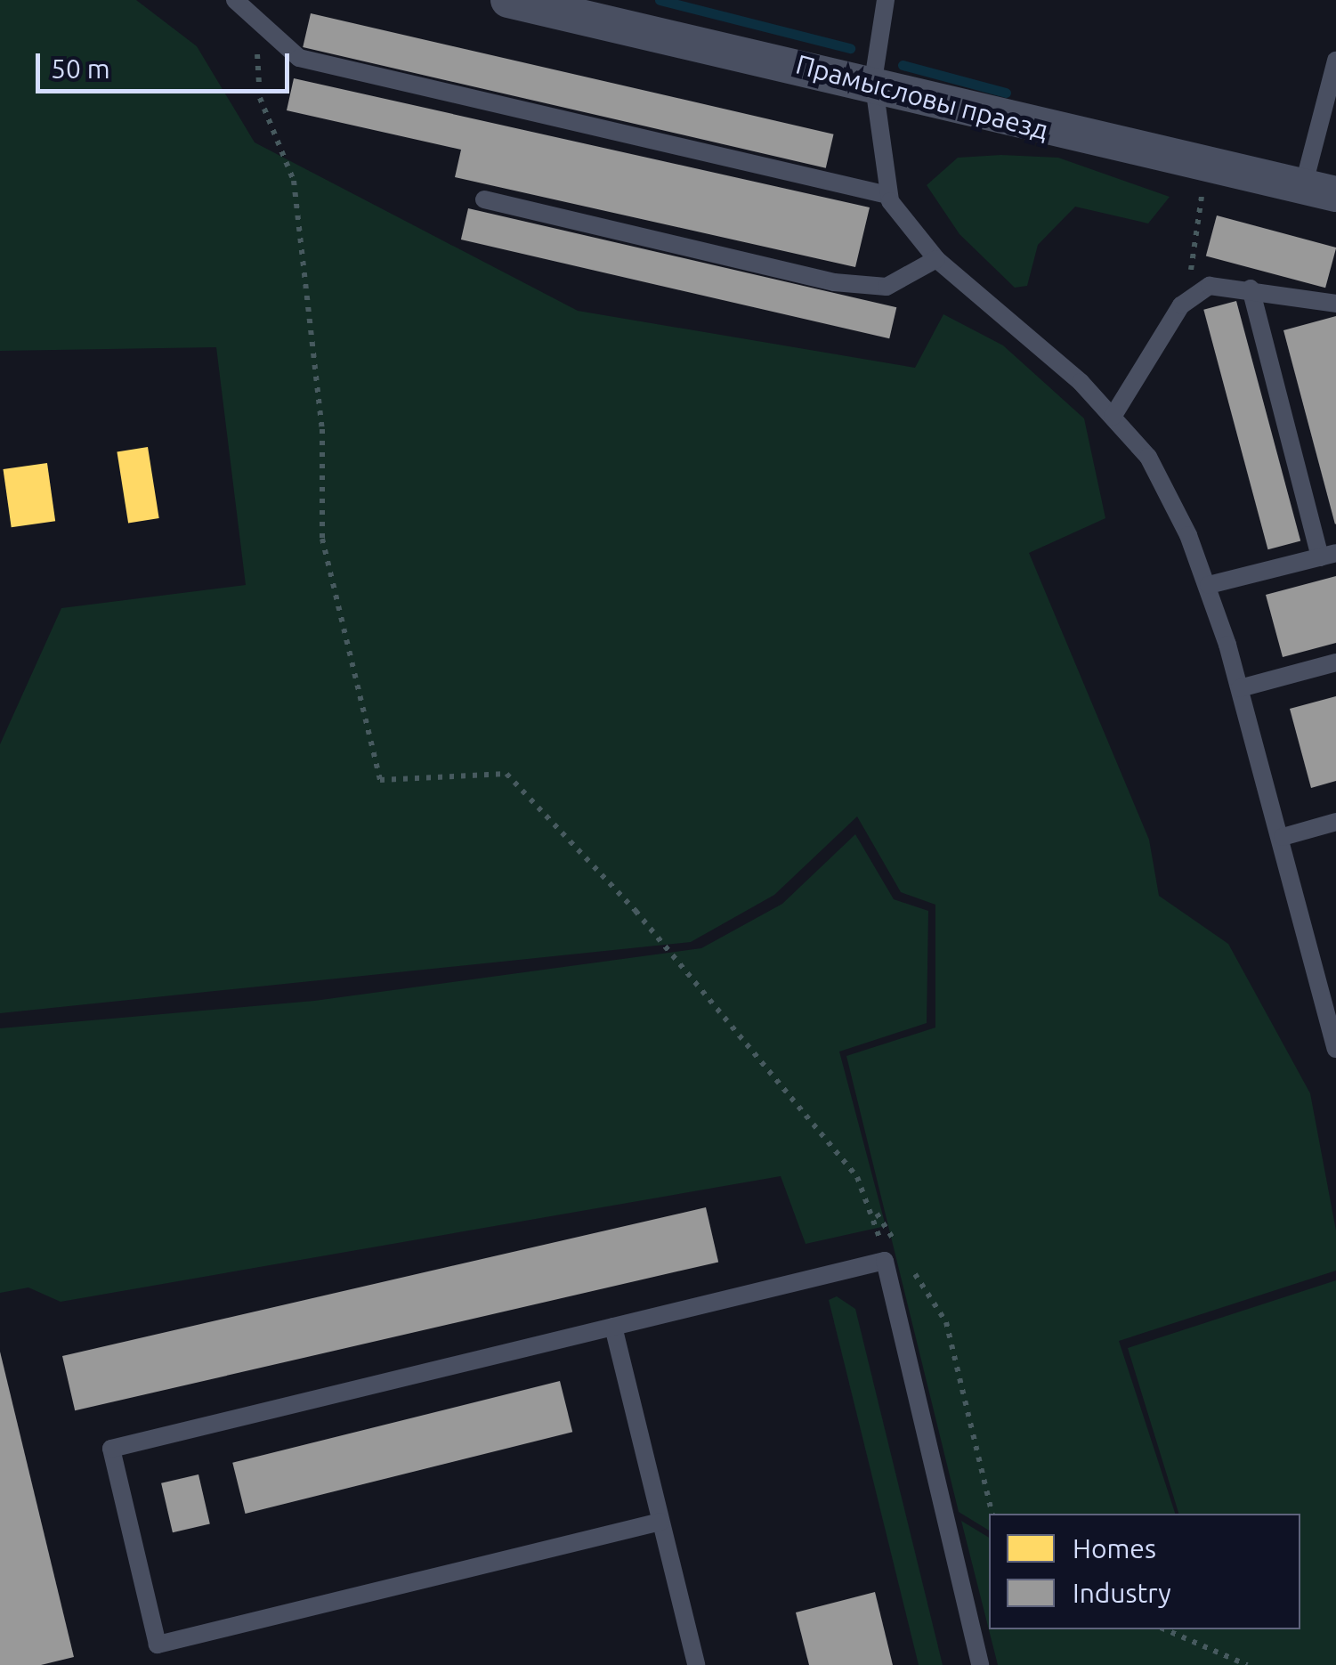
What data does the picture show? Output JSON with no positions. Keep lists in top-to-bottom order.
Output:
{
  "streets": {
    "street": ["Прамысловы праезд"]
  },
  "legend": ["Homes", "Industry"],
  "scale_bar": "50 m"
}
